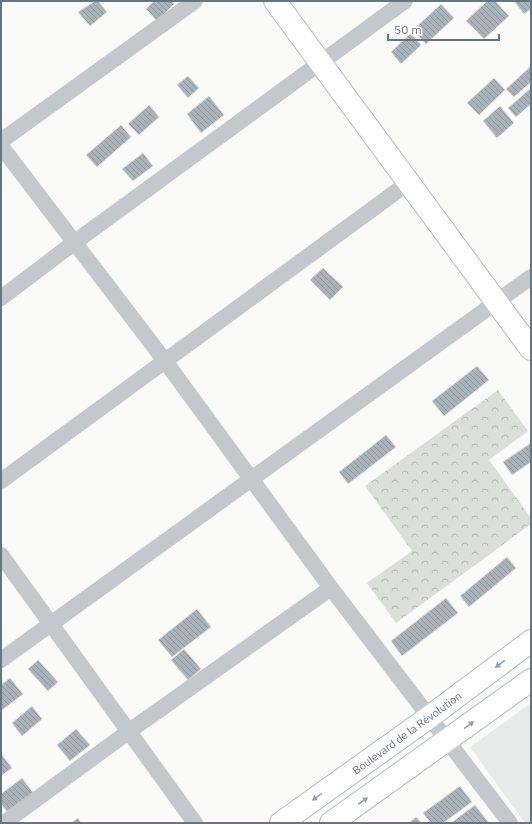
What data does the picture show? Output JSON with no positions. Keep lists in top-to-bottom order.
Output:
{
  "streets": {
    "main road": ["Boulevard de la Révolution"]
  },
  "scale_bar": "50 m"
}
